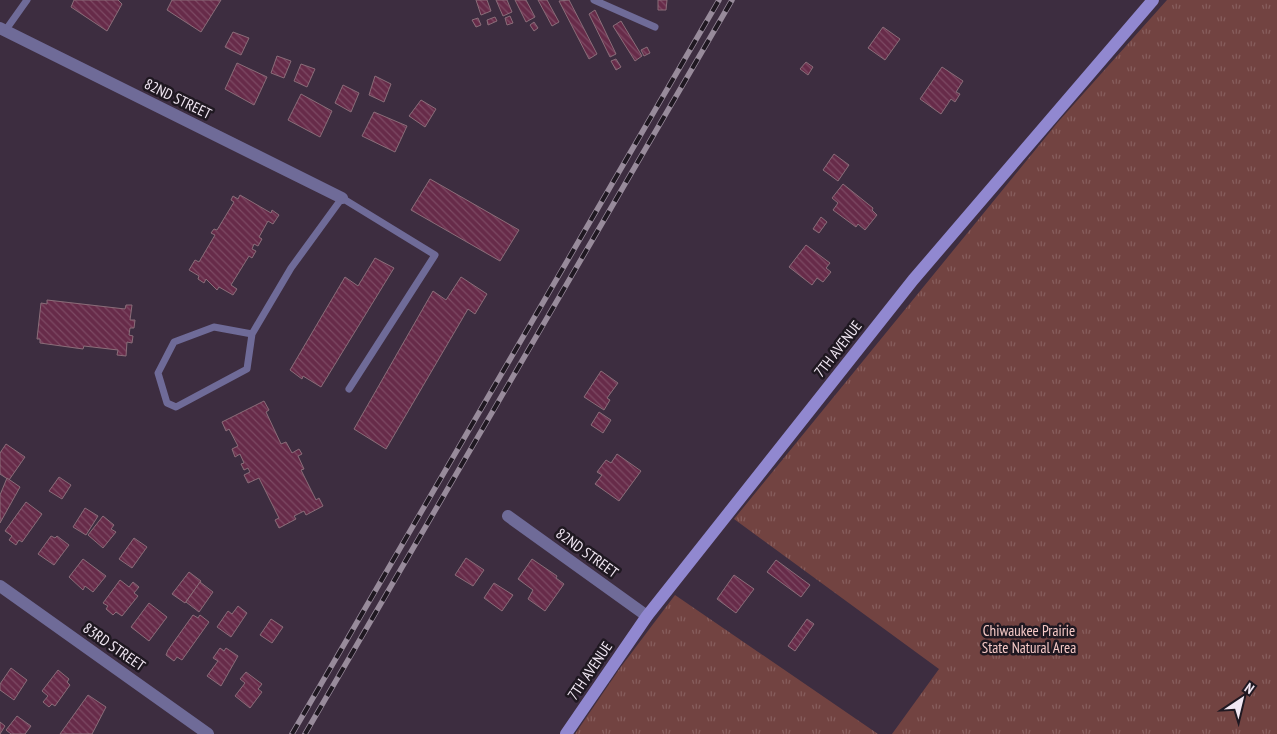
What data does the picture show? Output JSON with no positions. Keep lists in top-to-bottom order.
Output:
{
  "streets": {
    "street": ["82ND STREET", "7TH AVENUE", "83RD STREET"]
  },
  "crossings": [
    ["82ND STREET", "7TH AVENUE"]
  ],
  "parks": ["Chiwaukee Prairie State Natural Area"],
  "north": "top right"
}
